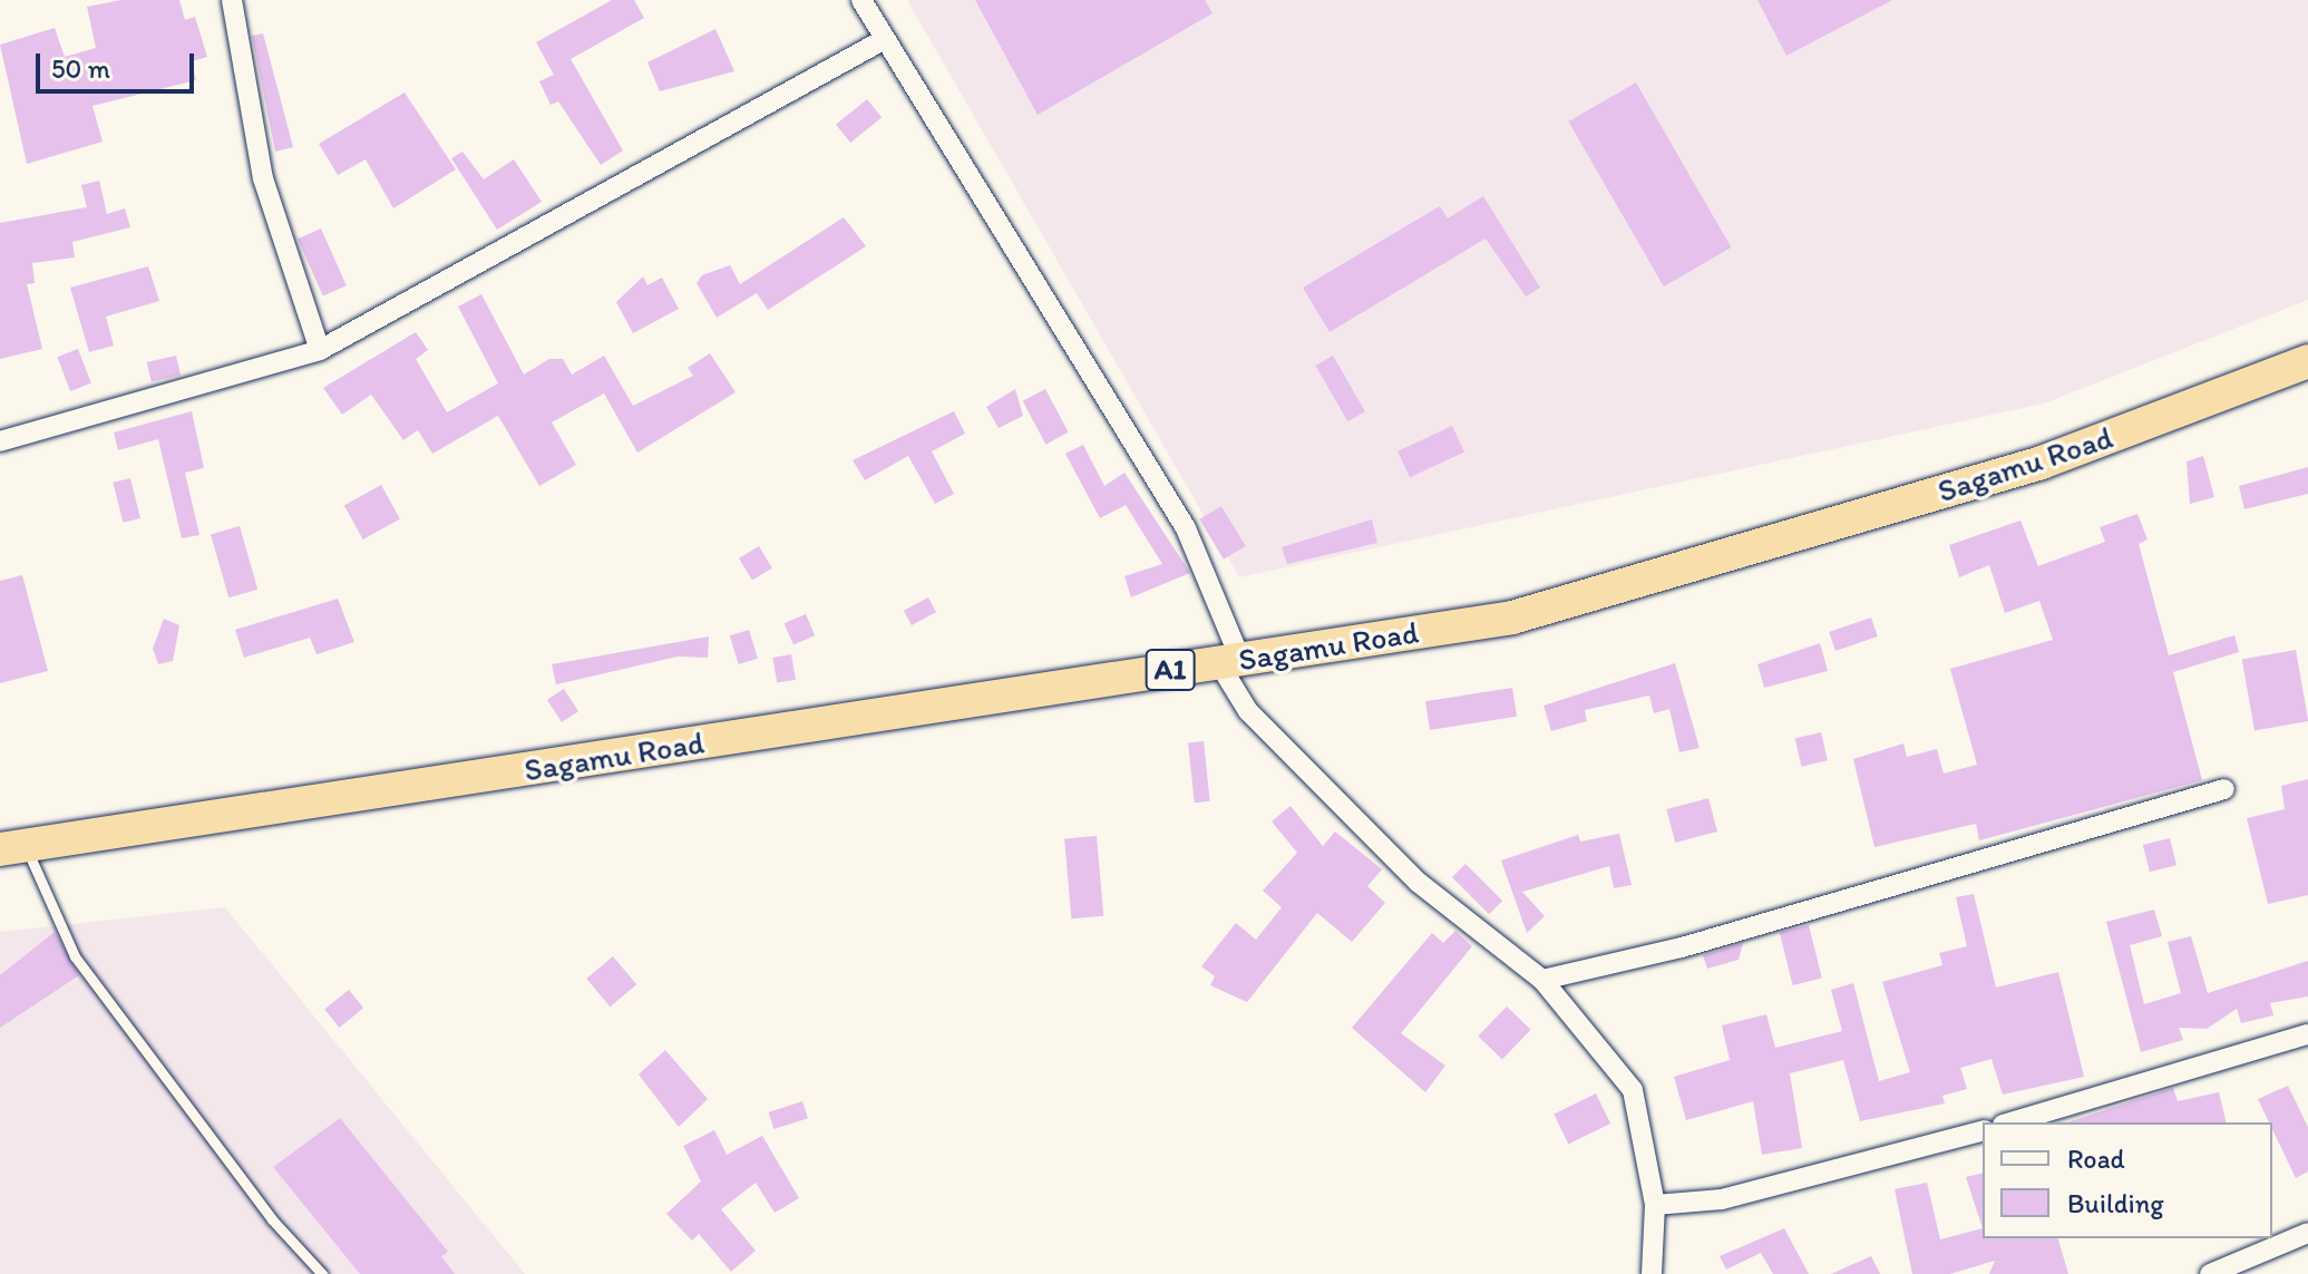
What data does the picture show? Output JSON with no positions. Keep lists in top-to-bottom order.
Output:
{
  "streets": {
    "highway": ["Sagamu Road", "A1"]
  },
  "legend": ["Road", "Building"],
  "scale_bar": "50 m"
}
